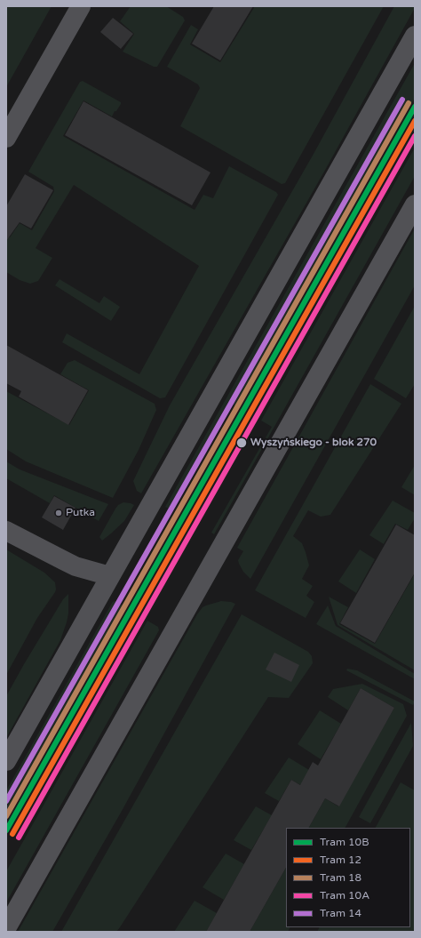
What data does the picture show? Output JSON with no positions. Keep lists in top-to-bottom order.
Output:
{
  "places": ["Wyszyńskiego - blok 270", "Putka"],
  "lines": [
    "tram line 14",
    "tram line 18",
    "tram line 10B",
    "tram line 12",
    "tram line 10A"
  ],
  "legend": [
    "Tram 10B",
    "Tram 12",
    "Tram 18",
    "Tram 10A",
    "Tram 14"
  ]
}
